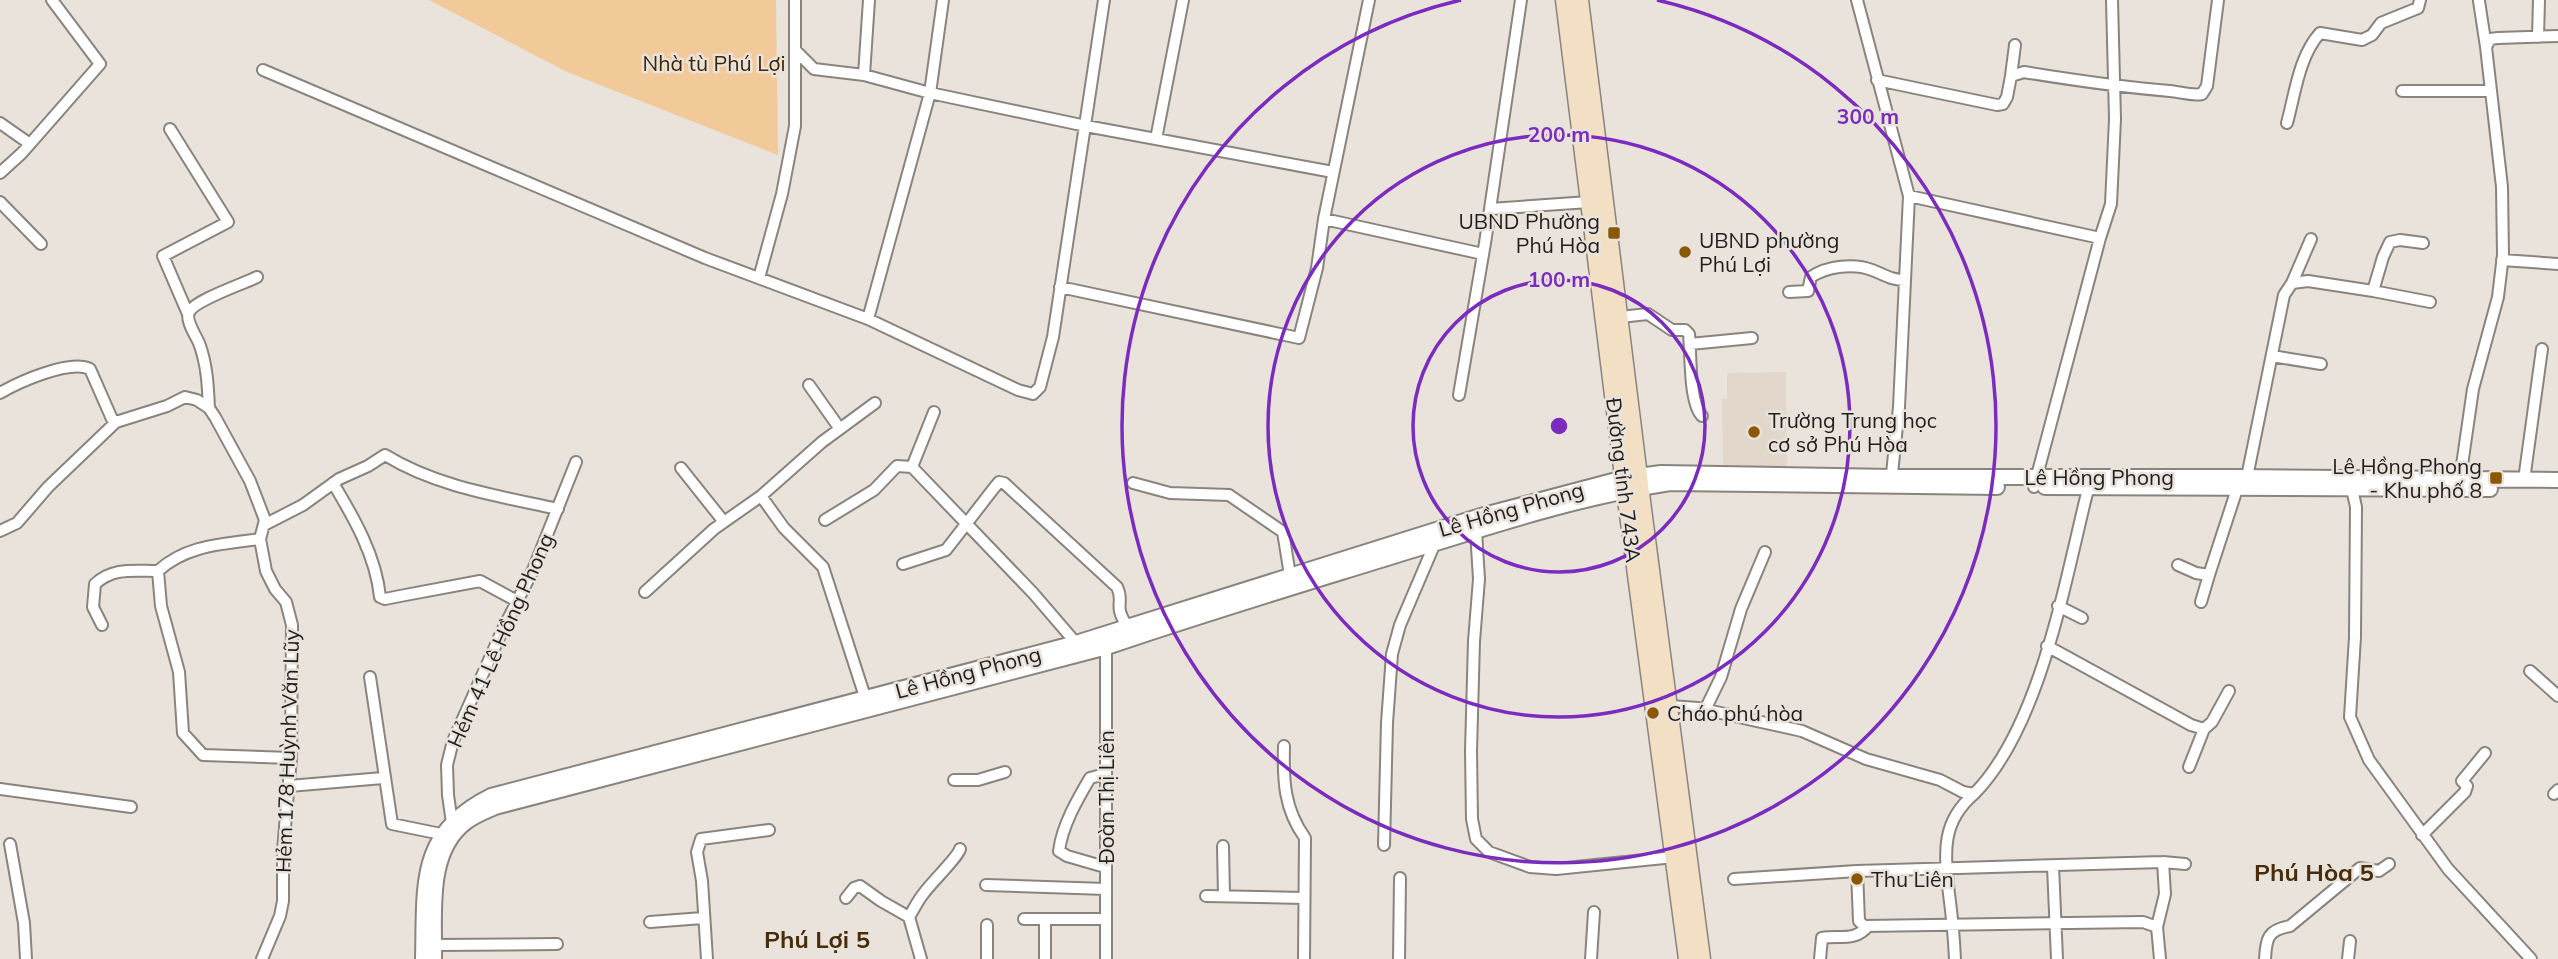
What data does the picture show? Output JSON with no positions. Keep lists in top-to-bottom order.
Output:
{
  "streets": {
    "main road": ["Đường tỉnh 743A"],
    "street": [
      "Lê Hồng Phong",
      "Hẻm 41 Lê Hồng Phong",
      "Hẻm 178 Huỳnh Văn Lũy",
      "Đoàn Thị Liên"
    ]
  },
  "crossings": [
    ["Lê Hồng Phong", "Đường tỉnh 743A"],
    ["Lê Hồng Phong", "Hẻm 41 Lê Hồng Phong"],
    ["Lê Hồng Phong", "Đoàn Thị Liên"]
  ],
  "districts": ["Phú Hòa 5", "Phú Lợi 5"],
  "parks": ["Nhà tù Phú Lợi"],
  "places": {
    "transit": ["UBND Phường Phú Hòa", "Lê Hồng Phong - Khu phố 8"],
    "other": [
      "UBND phường Phú Lợi",
      "Trường Trung học cơ sở Phú Hòa",
      "Cháo phú hòa",
      "Thu Liên"
    ]
  },
  "rings": ["300 m", "200 m", "100 m"]
}
